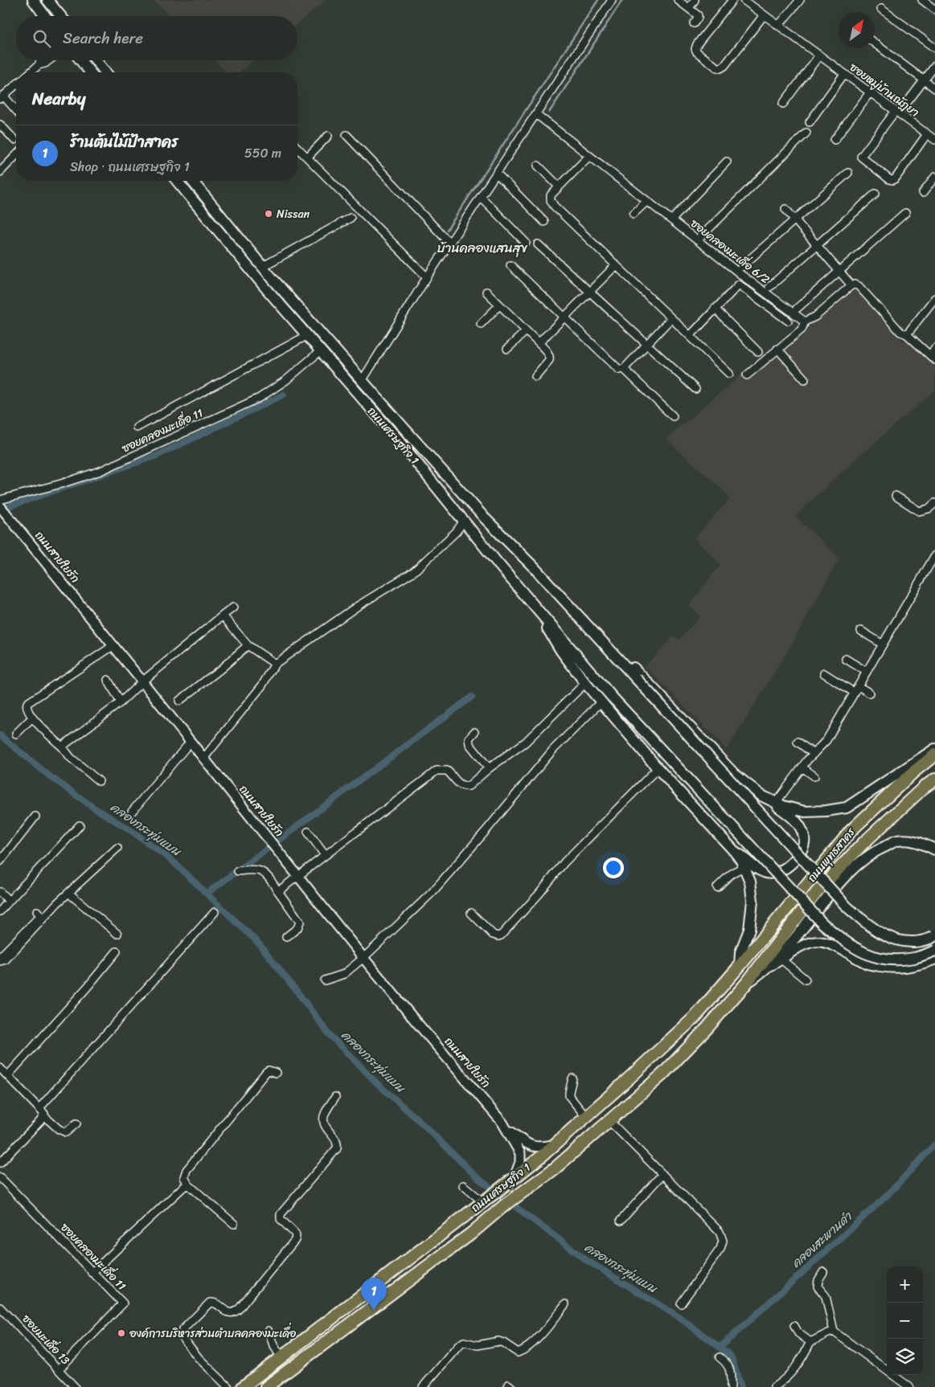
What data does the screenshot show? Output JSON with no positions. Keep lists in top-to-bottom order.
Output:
{
  "streets": {
    "main road": ["ถนนเศรษฐกิจ 1", "ถนนพุทธสาคร"],
    "street": [
      "ซอยหมู่บ้านณัฏยา",
      "ซอยคลองมะเดื่อ 6/2",
      "ซอยคลองมะเดื่อ 11",
      "ถนนสายใยรัก",
      "ซอยมะเดื่อ 13"
    ]
  },
  "crossings": [
    ["ซอยคลองมะเดื่อ 11", "ถนนเศรษฐกิจ 1"],
    ["ซอยคลองมะเดื่อ 11", "ซอยมะเดื่อ 13"],
    ["ถนนเศรษฐกิจ 1", "ถนนสายใยรัก"],
    ["ถนนเศรษฐกิจ 1", "ถนนพุทธสาคร"]
  ],
  "districts": ["บ้านคลองแสนสุข"],
  "water": ["คลองกระทุ่มแบน", "คลองสะพานดำ"],
  "places": ["Nissan", "องค์การบริหารส่วนตำบลคลองมะเดื่อ"],
  "north": "top right",
  "page": {
    "search": "Search here",
    "heading": "Nearby",
    "list": [
      {
        "mark": "1",
        "name": "ร้านต้นไม้ป้าสาคร",
        "note": "Shop · ถนนเศรษฐกิจ 1",
        "value": "550 m"
      }
    ],
    "map_buttons": ["+", "−"],
    "pins": "1"
  }
}
